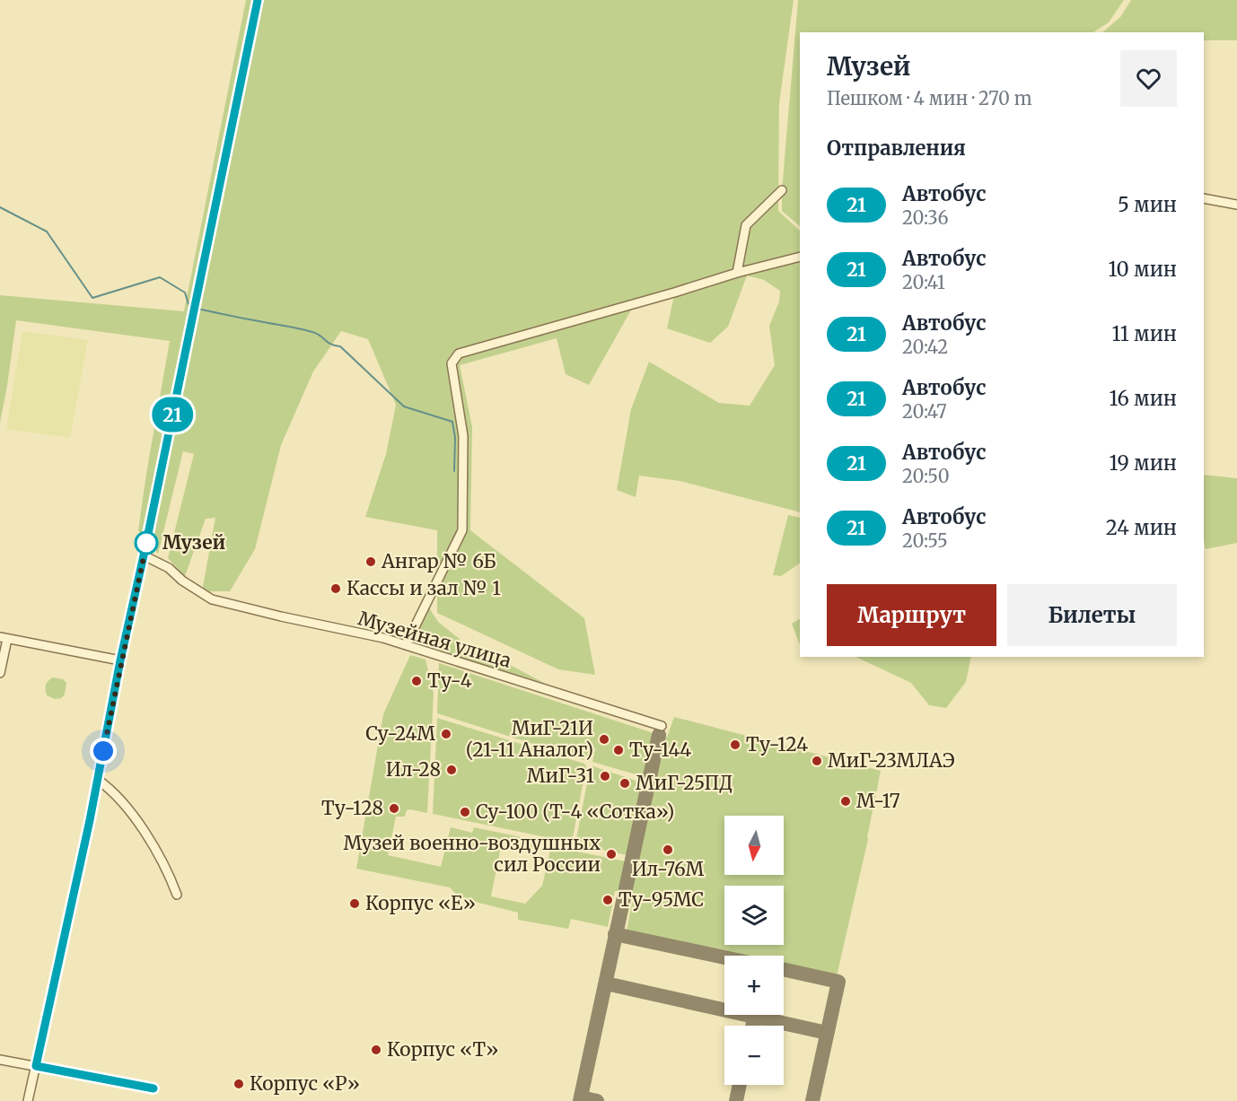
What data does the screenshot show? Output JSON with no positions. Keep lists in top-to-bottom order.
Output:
{
  "streets": {
    "street": ["Музейная улица"]
  },
  "places": [
    "Музей",
    "Ангар № 6Б",
    "Кассы и зал № 1",
    "Ту-4",
    "Су-24М",
    "МиГ-21И (21-11 Аналог)",
    "Ту-124",
    "Ту-144",
    "МиГ-23МЛАЭ",
    "Ил-28",
    "МиГ-31",
    "МиГ-25ПД",
    "М-17",
    "Ту-128",
    "Су-100 (Т-4 «Сотка»)",
    "Ил-76М",
    "Музей военно-воздушных сил России",
    "Ту-95МС",
    "Корпус «Е»",
    "Корпус «Т»",
    "Корпус «Р»"
  ],
  "lines": ["bus line 21"],
  "north": "bottom",
  "page": {
    "on_map": "21",
    "heading": [
      ["Музей", "Пешком · 4 мин · 270 m"],
      "Отправления"
    ],
    "list": [
      {
        "mark": "21",
        "name": "Автобус",
        "note": "20:36",
        "value": "5 мин"
      },
      {
        "mark": "21",
        "name": "Автобус",
        "note": "20:41",
        "value": "10 мин"
      },
      {
        "mark": "21",
        "name": "Автобус",
        "note": "20:42",
        "value": "11 мин"
      },
      {
        "mark": "21",
        "name": "Автобус",
        "note": "20:47",
        "value": "16 мин"
      },
      {
        "mark": "21",
        "name": "Автобус",
        "note": "20:50",
        "value": "19 мин"
      },
      {
        "mark": "21",
        "name": "Автобус",
        "note": "20:55",
        "value": "24 мин"
      }
    ],
    "buttons": ["Маршрут", "Билеты"],
    "map_buttons": ["+", "−"]
  }
}
